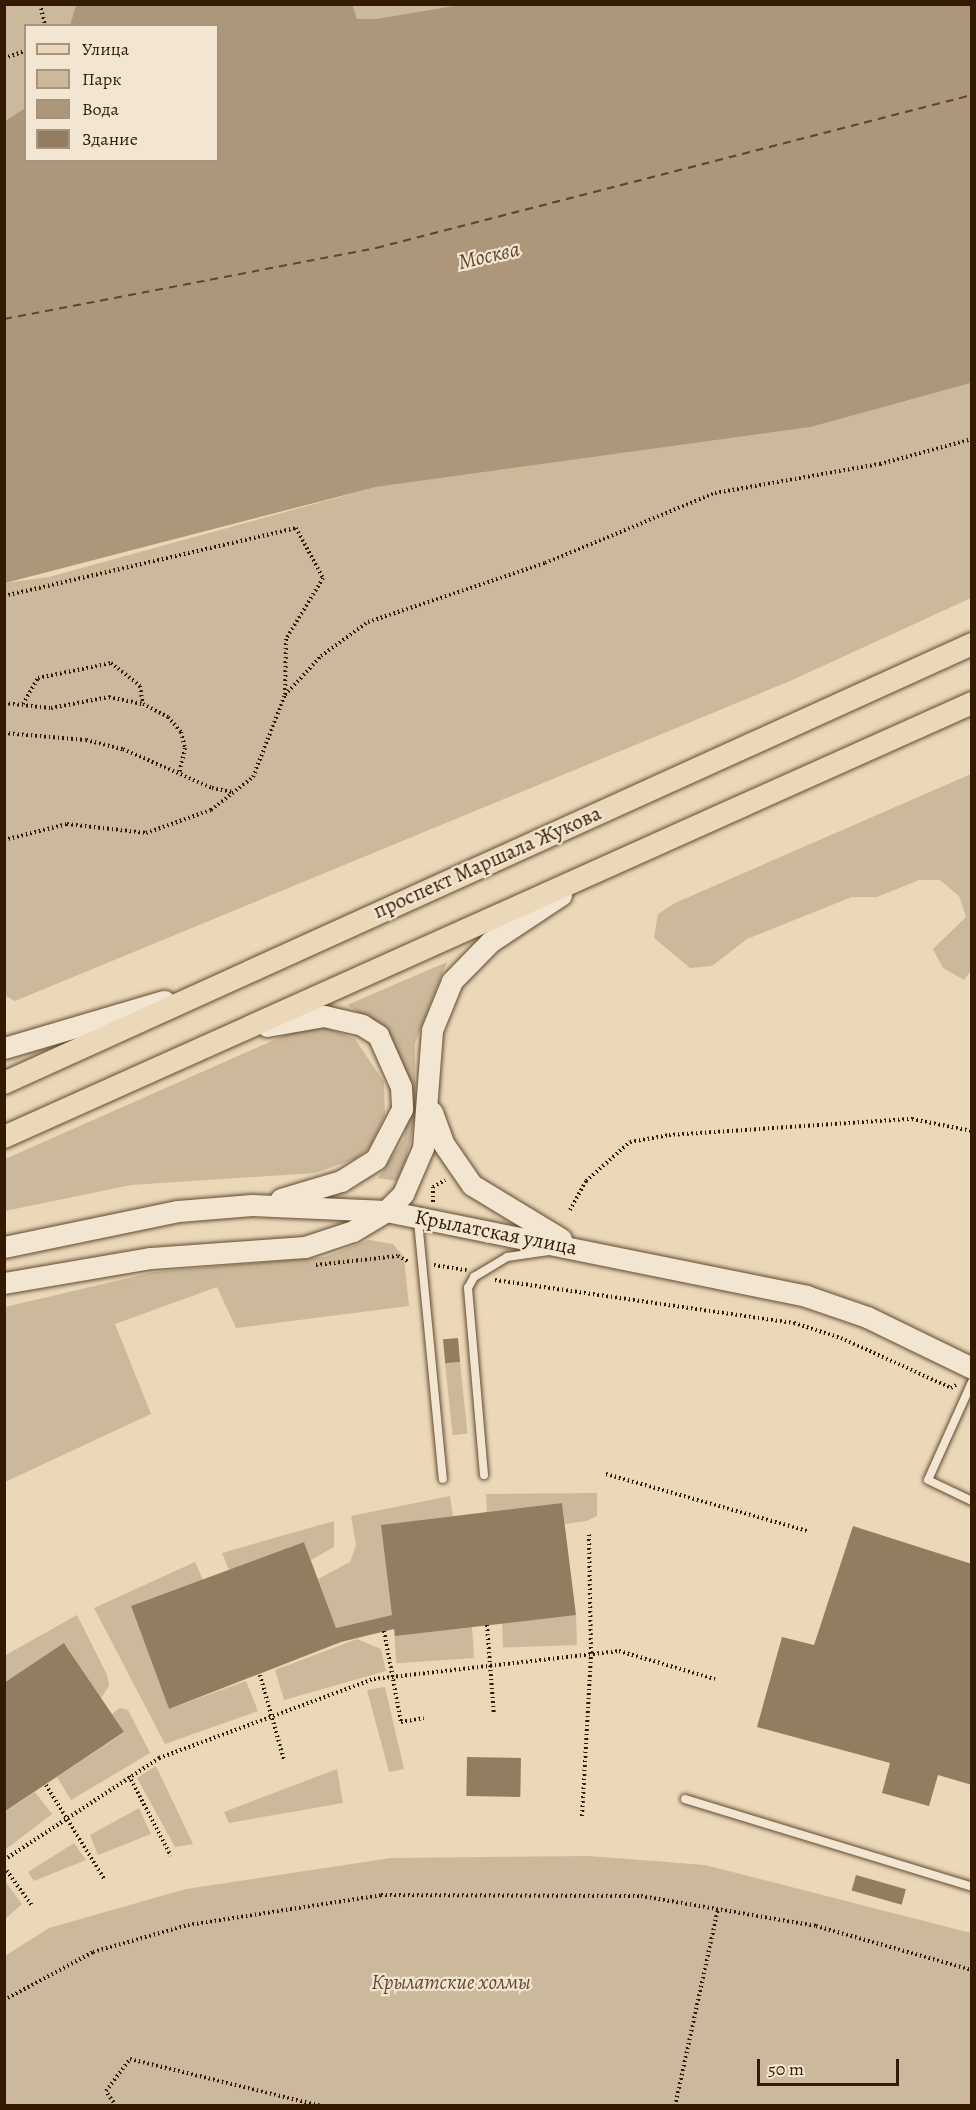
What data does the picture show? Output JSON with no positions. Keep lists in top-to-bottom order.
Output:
{
  "streets": {
    "main road": ["проспект Маршала Жукова", "Крылатская улица"]
  },
  "water": ["Москва"],
  "parks": ["Крылатские холмы"],
  "legend": [
    "Улица",
    "Парк",
    "Вода",
    "Здание"
  ],
  "scale_bar": "50 m"
}
